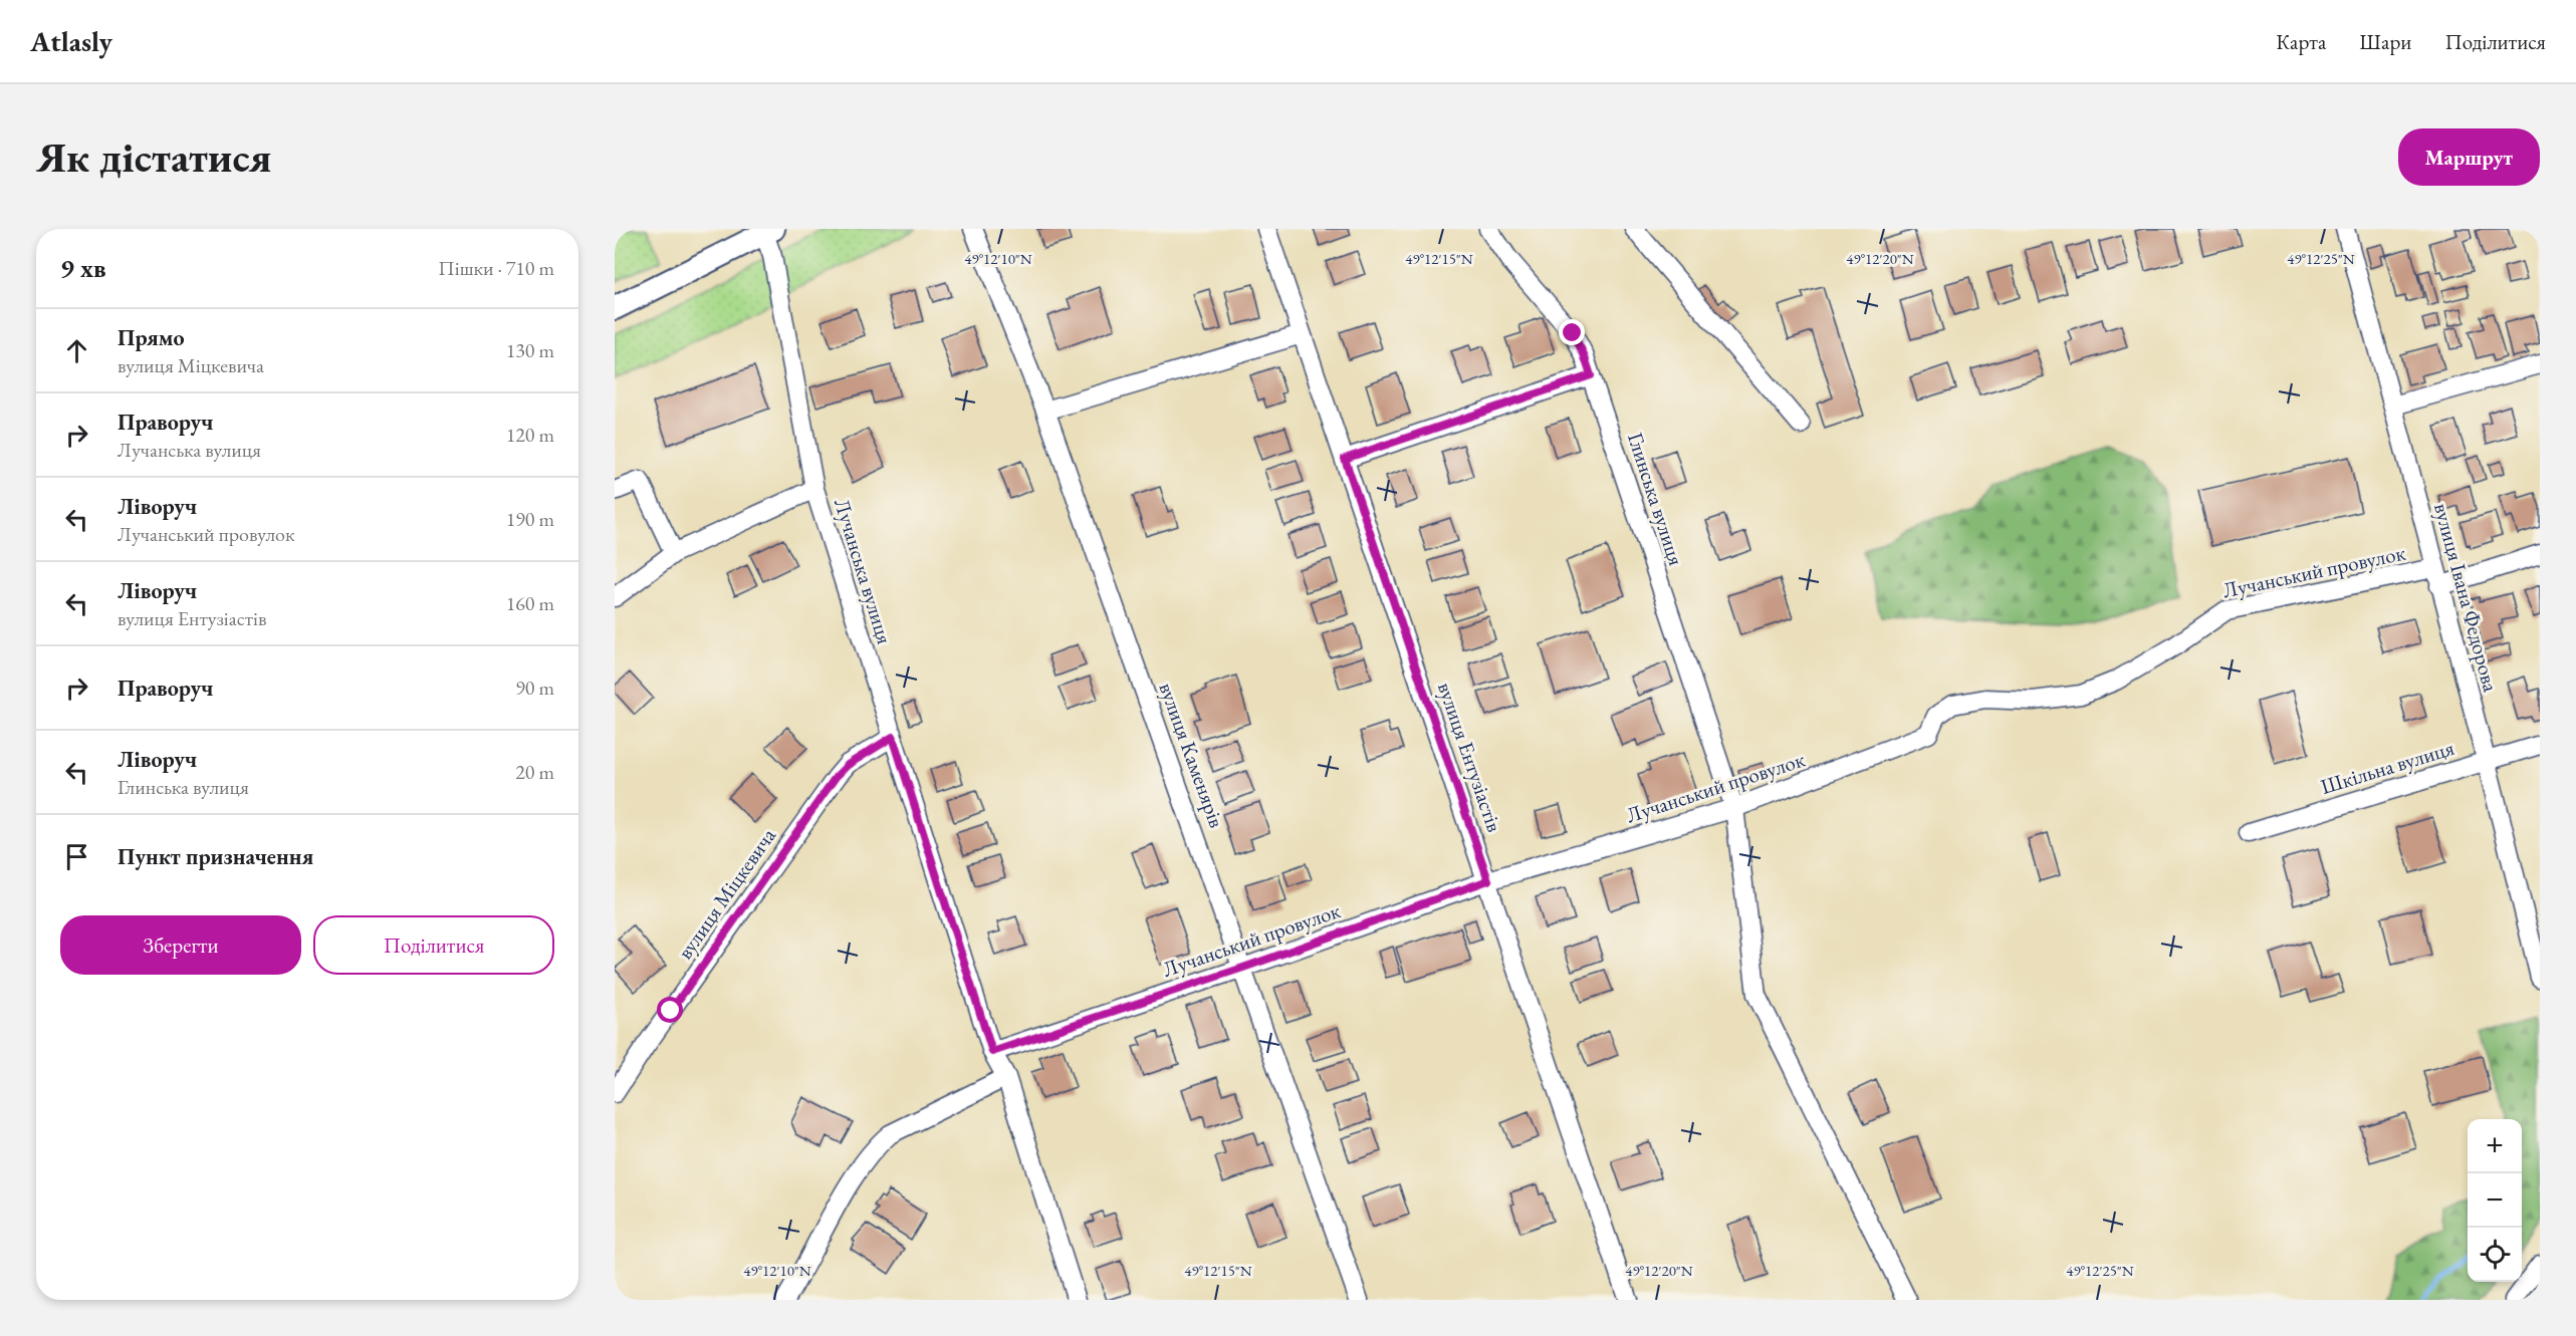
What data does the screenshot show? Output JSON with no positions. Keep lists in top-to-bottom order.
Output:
{
  "streets": {
    "street": [
      "Глинська вулиця",
      "Лучанська вулиця",
      "Лучанський провулок",
      "вулиця Івана Федорова",
      "вулиця Каменярів",
      "вулиця Ентузіастів",
      "Шкільна вулиця",
      "вулиця Міцкевича"
    ]
  },
  "crossings": [
    ["Глинська вулиця", "Лучанський провулок"],
    ["Лучанська вулиця", "Лучанський провулок"],
    ["Лучанська вулиця", "вулиця Міцкевича"],
    ["Лучанський провулок", "вулиця Івана Федорова"],
    ["Лучанський провулок", "вулиця Каменярів"],
    ["Лучанський провулок", "вулиця Ентузіастів"],
    ["вулиця Івана Федорова", "Шкільна вулиця"]
  ],
  "page": {
    "header": "Atlasly",
    "nav": ["Карта", "Шари", "Поділитися"],
    "buttons": [
      "Маршрут",
      ["Зберегти", "Поділитися"]
    ],
    "title": "Як дістатися",
    "heading": ["9 хв", "Пішки · 710 m"],
    "list": [
      ["Прямо", "вулиця Міцкевича", "130 m"],
      ["Праворуч", "Лучанська вулиця", "120 m"],
      ["Ліворуч", "Лучанський провулок", "190 m"],
      ["Ліворуч", "вулиця Ентузіастів", "160 m"],
      ["Праворуч", "90 m"],
      ["Ліворуч", "Глинська вулиця", "20 m"],
      "Пункт призначення"
    ],
    "map_buttons": ["+", "−"]
  },
  "coordinates": [
    "49°12'10\"N",
    "49°12'15\"N",
    "49°12'20\"N",
    "49°12'25\"N"
  ]
}
